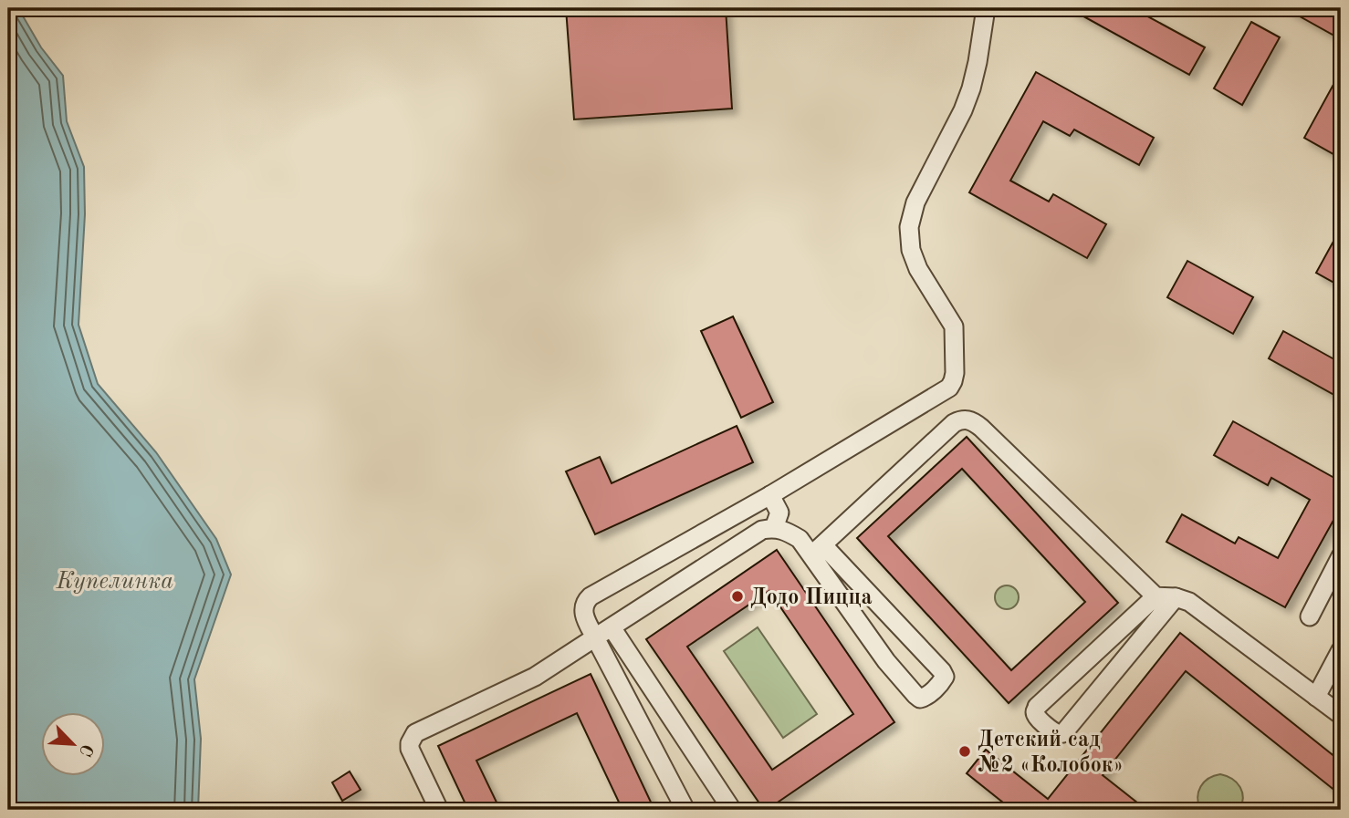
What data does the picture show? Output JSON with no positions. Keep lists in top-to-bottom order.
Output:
{
  "water": ["Купелинка"],
  "places": ["Додо Пицца", "Детский сад №2 «Колобок»"],
  "north": "bottom right"
}
